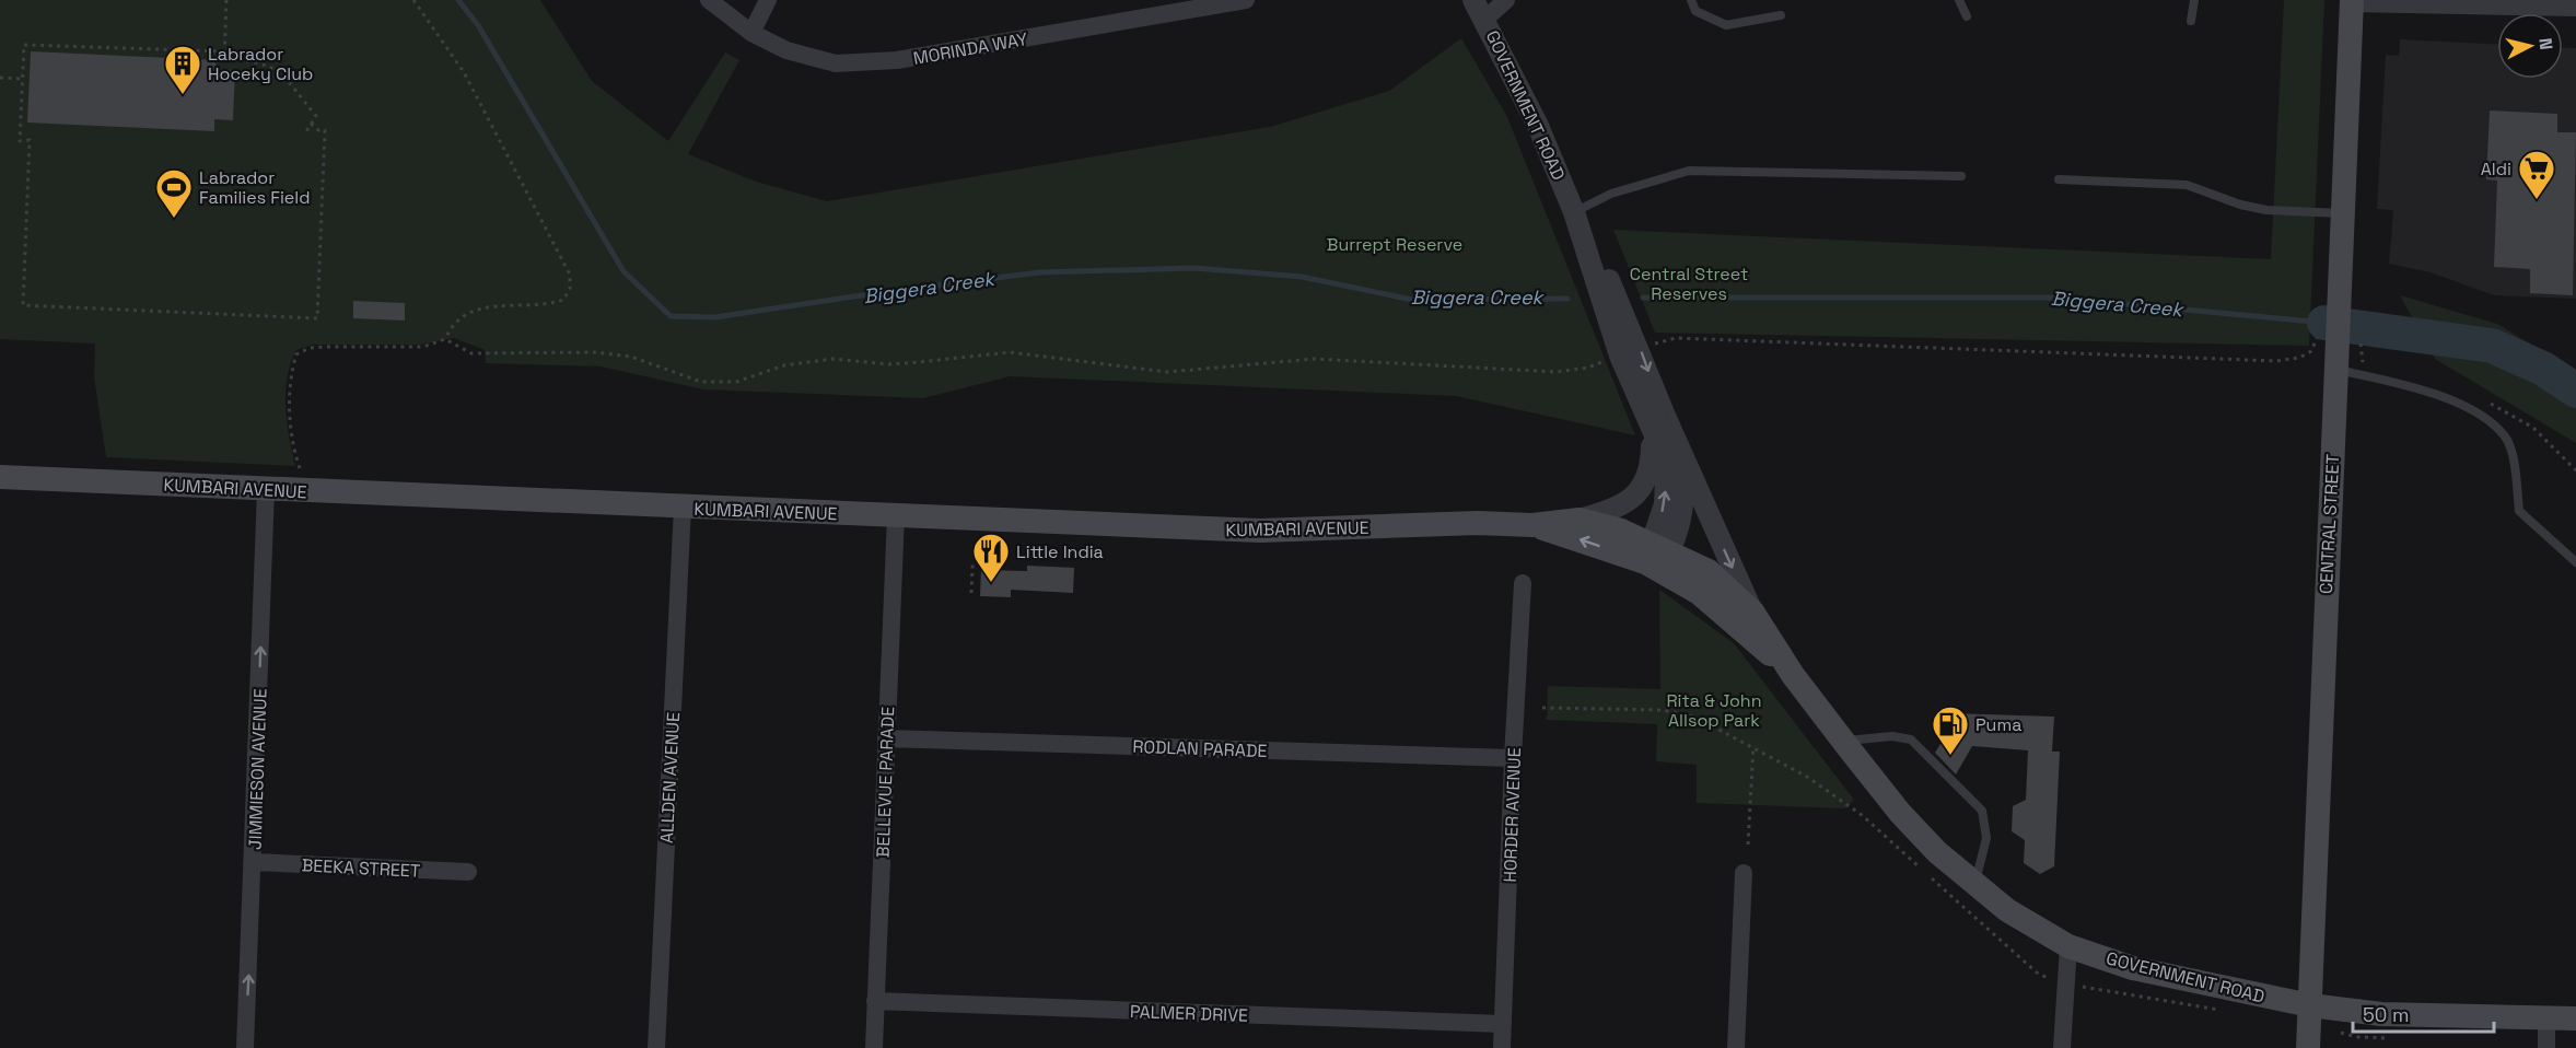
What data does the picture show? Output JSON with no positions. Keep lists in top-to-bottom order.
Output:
{
  "streets": {
    "main road": ["GOVERNMENT ROAD", "KUMBARI AVENUE", "CENTRAL STREET"],
    "street": [
      "MORINDA WAY",
      "RODLAN PARADE",
      "JIMMIESON AVENUE",
      "ALLDEN AVENUE",
      "BELLEVUE PARADE",
      "HORDER AVENUE",
      "BEEKA STREET",
      "PALMER DRIVE"
    ]
  },
  "crossings": [
    ["GOVERNMENT ROAD", "KUMBARI AVENUE"],
    ["GOVERNMENT ROAD", "CENTRAL STREET"],
    ["KUMBARI AVENUE", "JIMMIESON AVENUE"],
    ["KUMBARI AVENUE", "ALLDEN AVENUE"],
    ["KUMBARI AVENUE", "BELLEVUE PARADE"],
    ["RODLAN PARADE", "BELLEVUE PARADE"],
    ["RODLAN PARADE", "HORDER AVENUE"],
    ["JIMMIESON AVENUE", "BEEKA STREET"],
    ["BELLEVUE PARADE", "PALMER DRIVE"],
    ["HORDER AVENUE", "PALMER DRIVE"]
  ],
  "one_way": ["JIMMIESON AVENUE"],
  "water": ["Biggera Creek"],
  "parks": ["Burrept Reserve", "Central Street Reserves", "Rita & John Allsop Park"],
  "places": {
    "building": ["Labrador Hoceky Club"],
    "supermarket": ["Aldi"],
    "sports": ["Labrador Families Field"],
    "restaurant": ["Little India"],
    "fuel station": ["Puma"]
  },
  "scale_bar": "50 m",
  "north": "right"
}
